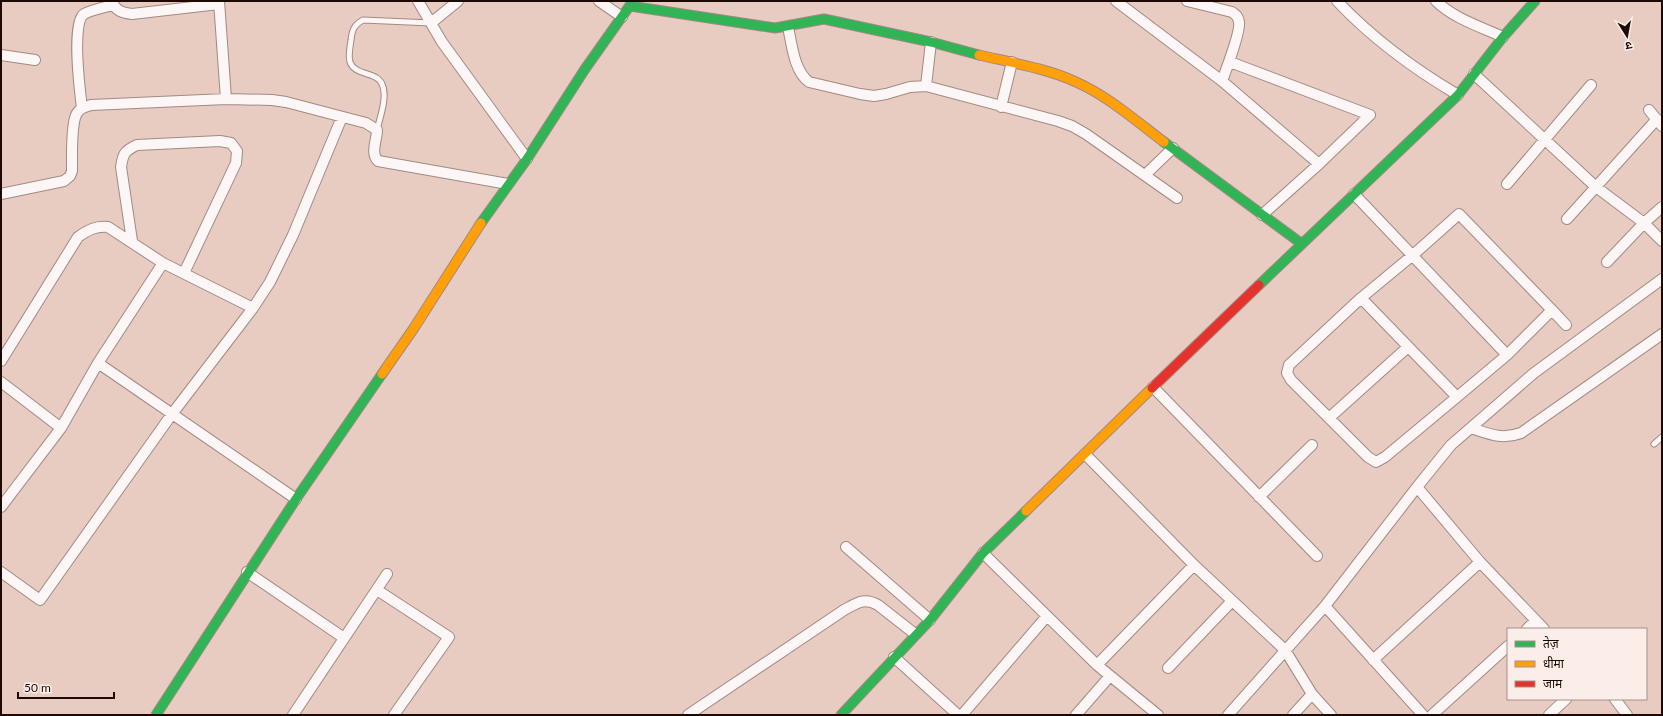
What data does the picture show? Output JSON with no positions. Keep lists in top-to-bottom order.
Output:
{
  "legend": ["तेज़", "धीमा", "जाम"],
  "scale_bar": "50 m",
  "north": "bottom"
}
